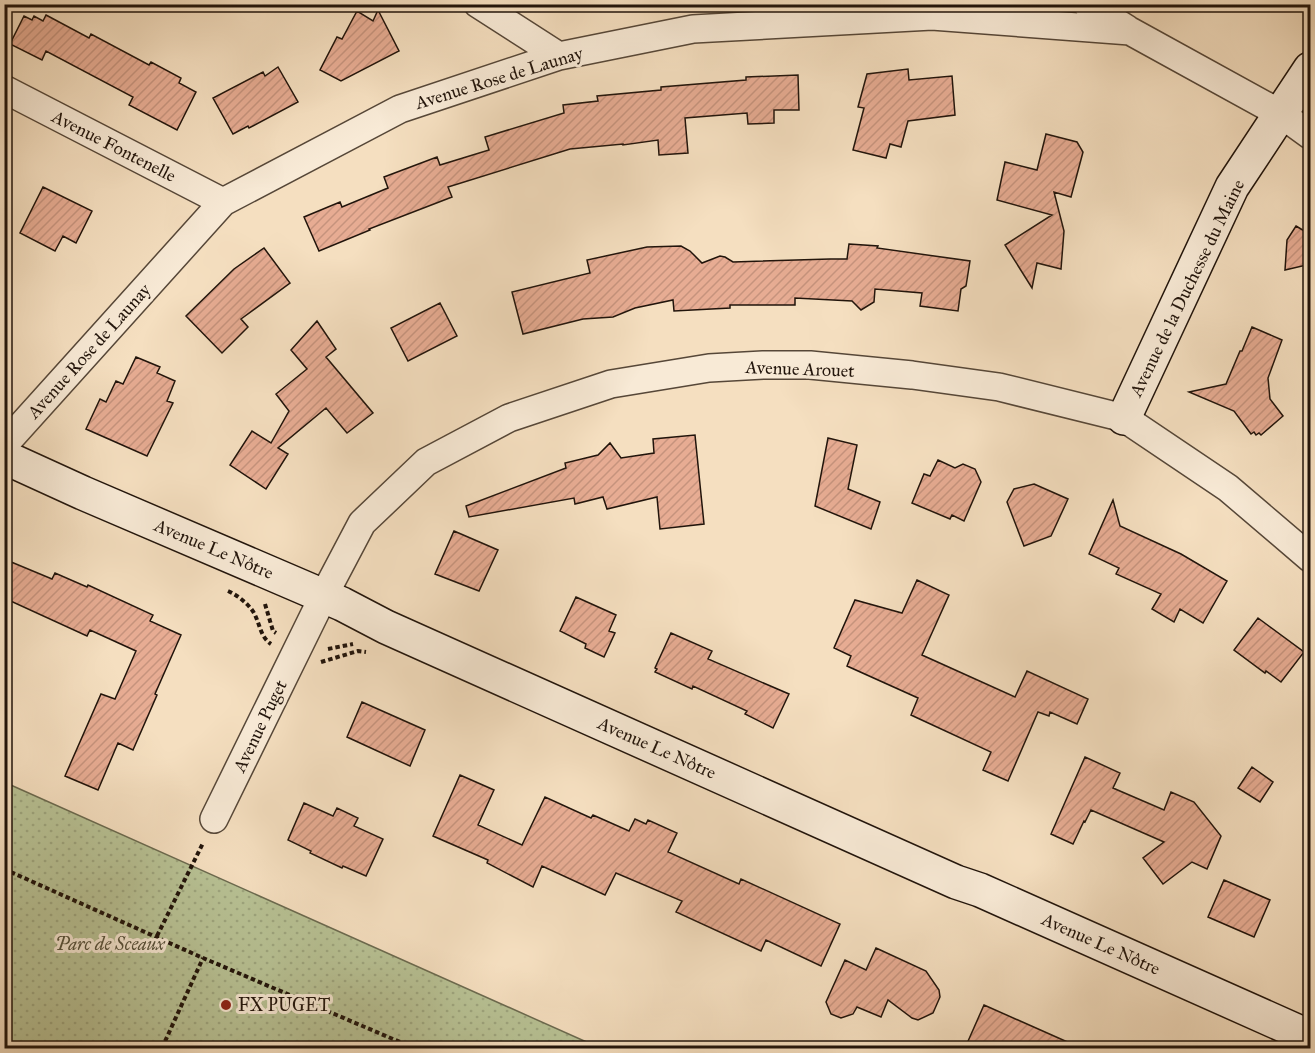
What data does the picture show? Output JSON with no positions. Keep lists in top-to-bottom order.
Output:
{
  "streets": {
    "main road": ["Avenue de la Duchesse du Maine", "Avenue Le Nôtre"],
    "street": [
      "Avenue Rose de Launay",
      "Avenue Fontenelle",
      "Avenue Arouet",
      "Avenue Puget"
    ]
  },
  "crossings": [
    ["Avenue Rose de Launay", "Avenue Fontenelle"],
    ["Avenue Rose de Launay", "Avenue de la Duchesse du Maine"],
    ["Avenue de la Duchesse du Maine", "Avenue Arouet"],
    ["Avenue Arouet", "Avenue Le Nôtre"],
    ["Avenue Arouet", "Avenue Puget"]
  ],
  "parks": ["Parc de Sceaux"],
  "places": ["FX PUGET"]
}
